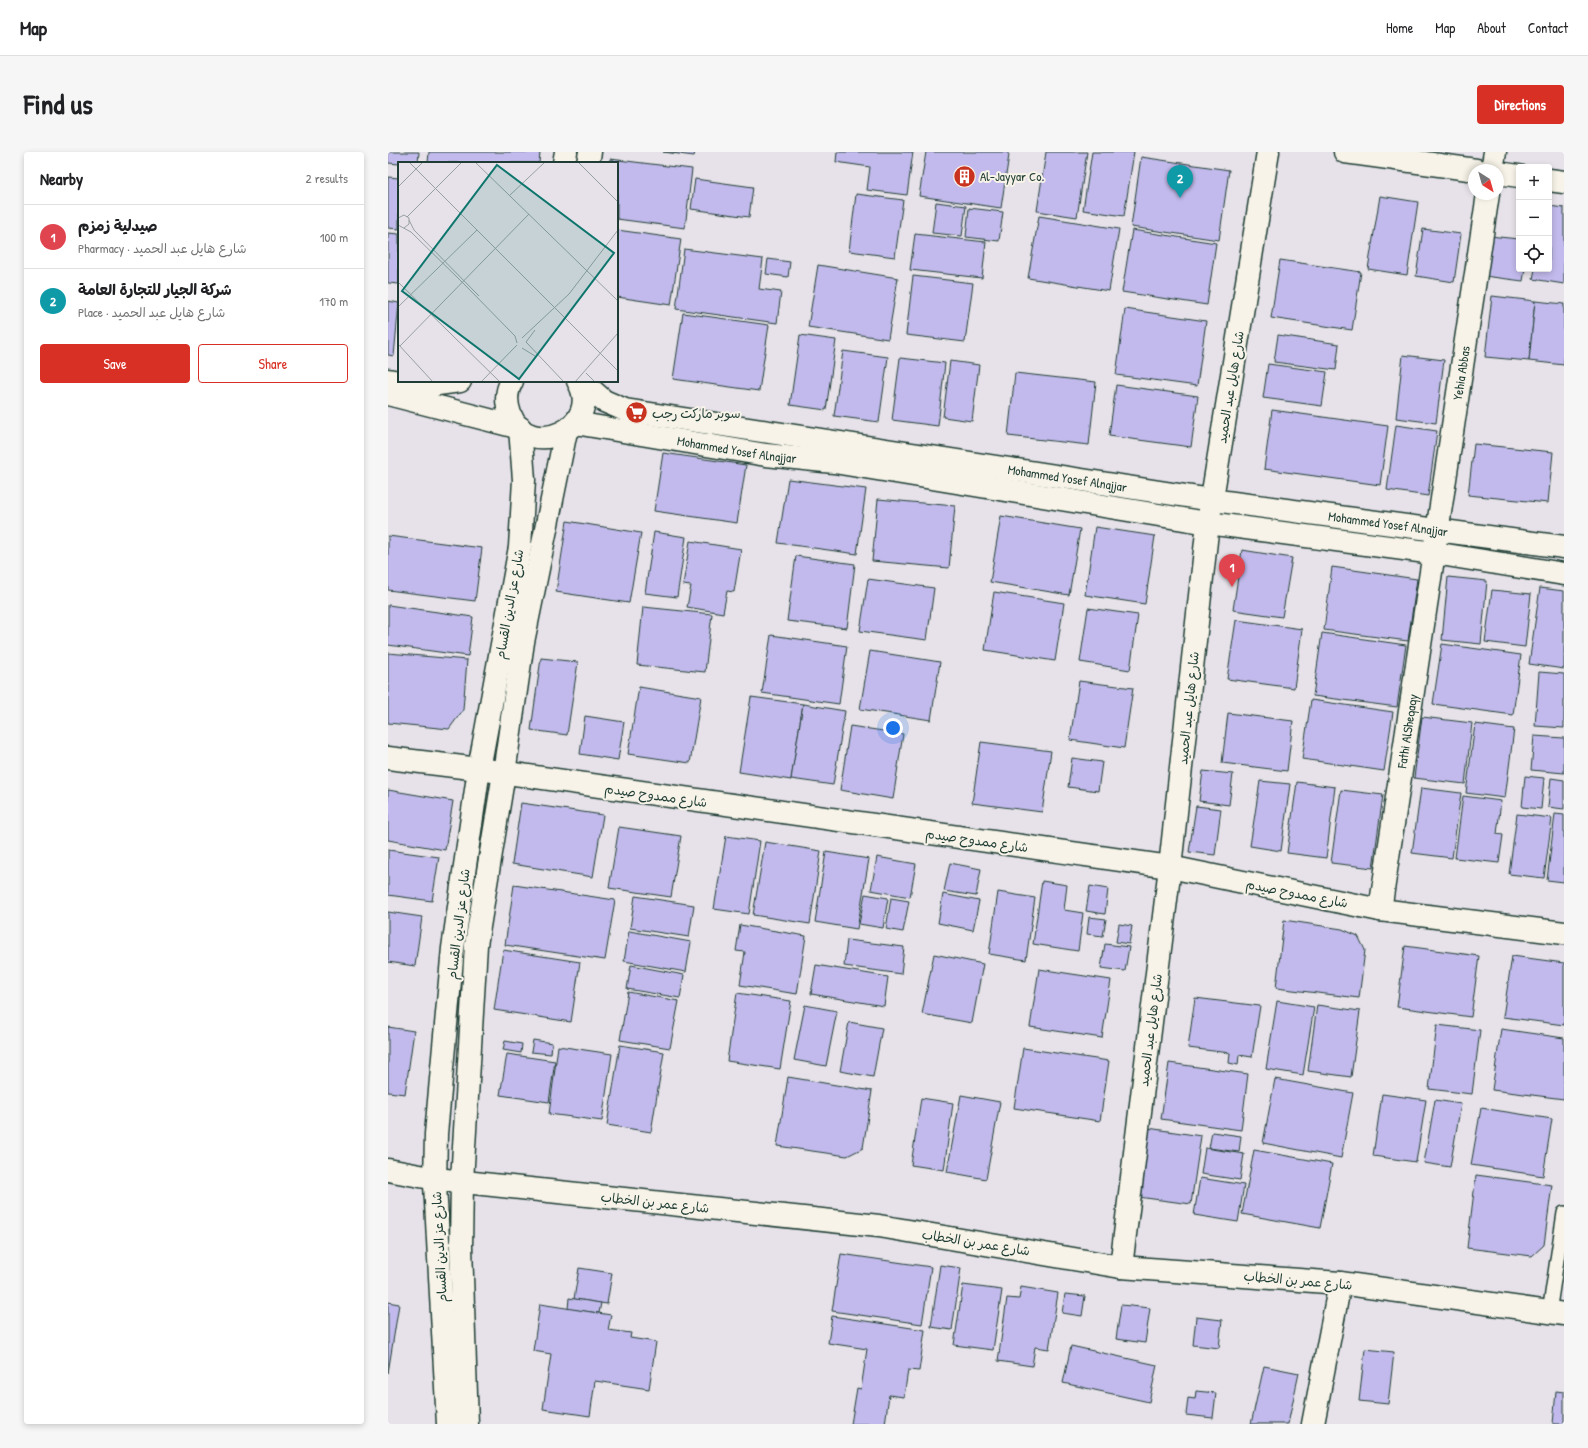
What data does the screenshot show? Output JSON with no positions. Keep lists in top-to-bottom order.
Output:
{
  "streets": {
    "street": [
      "Yehia Abbas",
      "شارع هايل عبد الحميد",
      "Mohammed Yosef Alnajjar",
      "شارع عز الدين القسام",
      "Fathi AlSheqaqy",
      "شارع ممدوح صيدم",
      "شارع عمر بن الخطاب"
    ]
  },
  "crossings": [
    ["Yehia Abbas", "Mohammed Yosef Alnajjar"],
    ["Yehia Abbas", "Fathi AlSheqaqy"],
    ["شارع هايل عبد الحميد", "Mohammed Yosef Alnajjar"],
    ["شارع هايل عبد الحميد", "شارع ممدوح صيدم"],
    ["شارع هايل عبد الحميد", "شارع عمر بن الخطاب"],
    ["Mohammed Yosef Alnajjar", "شارع عز الدين القسام"],
    ["Mohammed Yosef Alnajjar", "Fathi AlSheqaqy"],
    ["شارع عز الدين القسام", "شارع ممدوح صيدم"],
    ["شارع عز الدين القسام", "شارع عمر بن الخطاب"],
    ["Fathi AlSheqaqy", "شارع ممدوح صيدم"]
  ],
  "places": {
    "building": ["Al-Jayyar Co."],
    "supermarket": ["سوبر ماركت رجب"]
  },
  "north": "bottom right",
  "page": {
    "header": "Map",
    "nav": [
      "Home",
      "Map",
      "About",
      "Contact"
    ],
    "title": "Find us",
    "buttons": [
      "Directions",
      ["Save", "Share"]
    ],
    "heading": ["Nearby", "2 results"],
    "map_buttons": ["+", "−"],
    "pins": ["2", "1"],
    "list": [
      {
        "mark": "1",
        "name": "صيدلية زمزم",
        "note": "Pharmacy · شارع هايل عبد الحميد",
        "value": "100 m"
      },
      {
        "mark": "2",
        "name": "شركة الجيار للتجارة العامة",
        "note": "Place · شارع هايل عبد الحميد",
        "value": "170 m"
      }
    ]
  }
}
